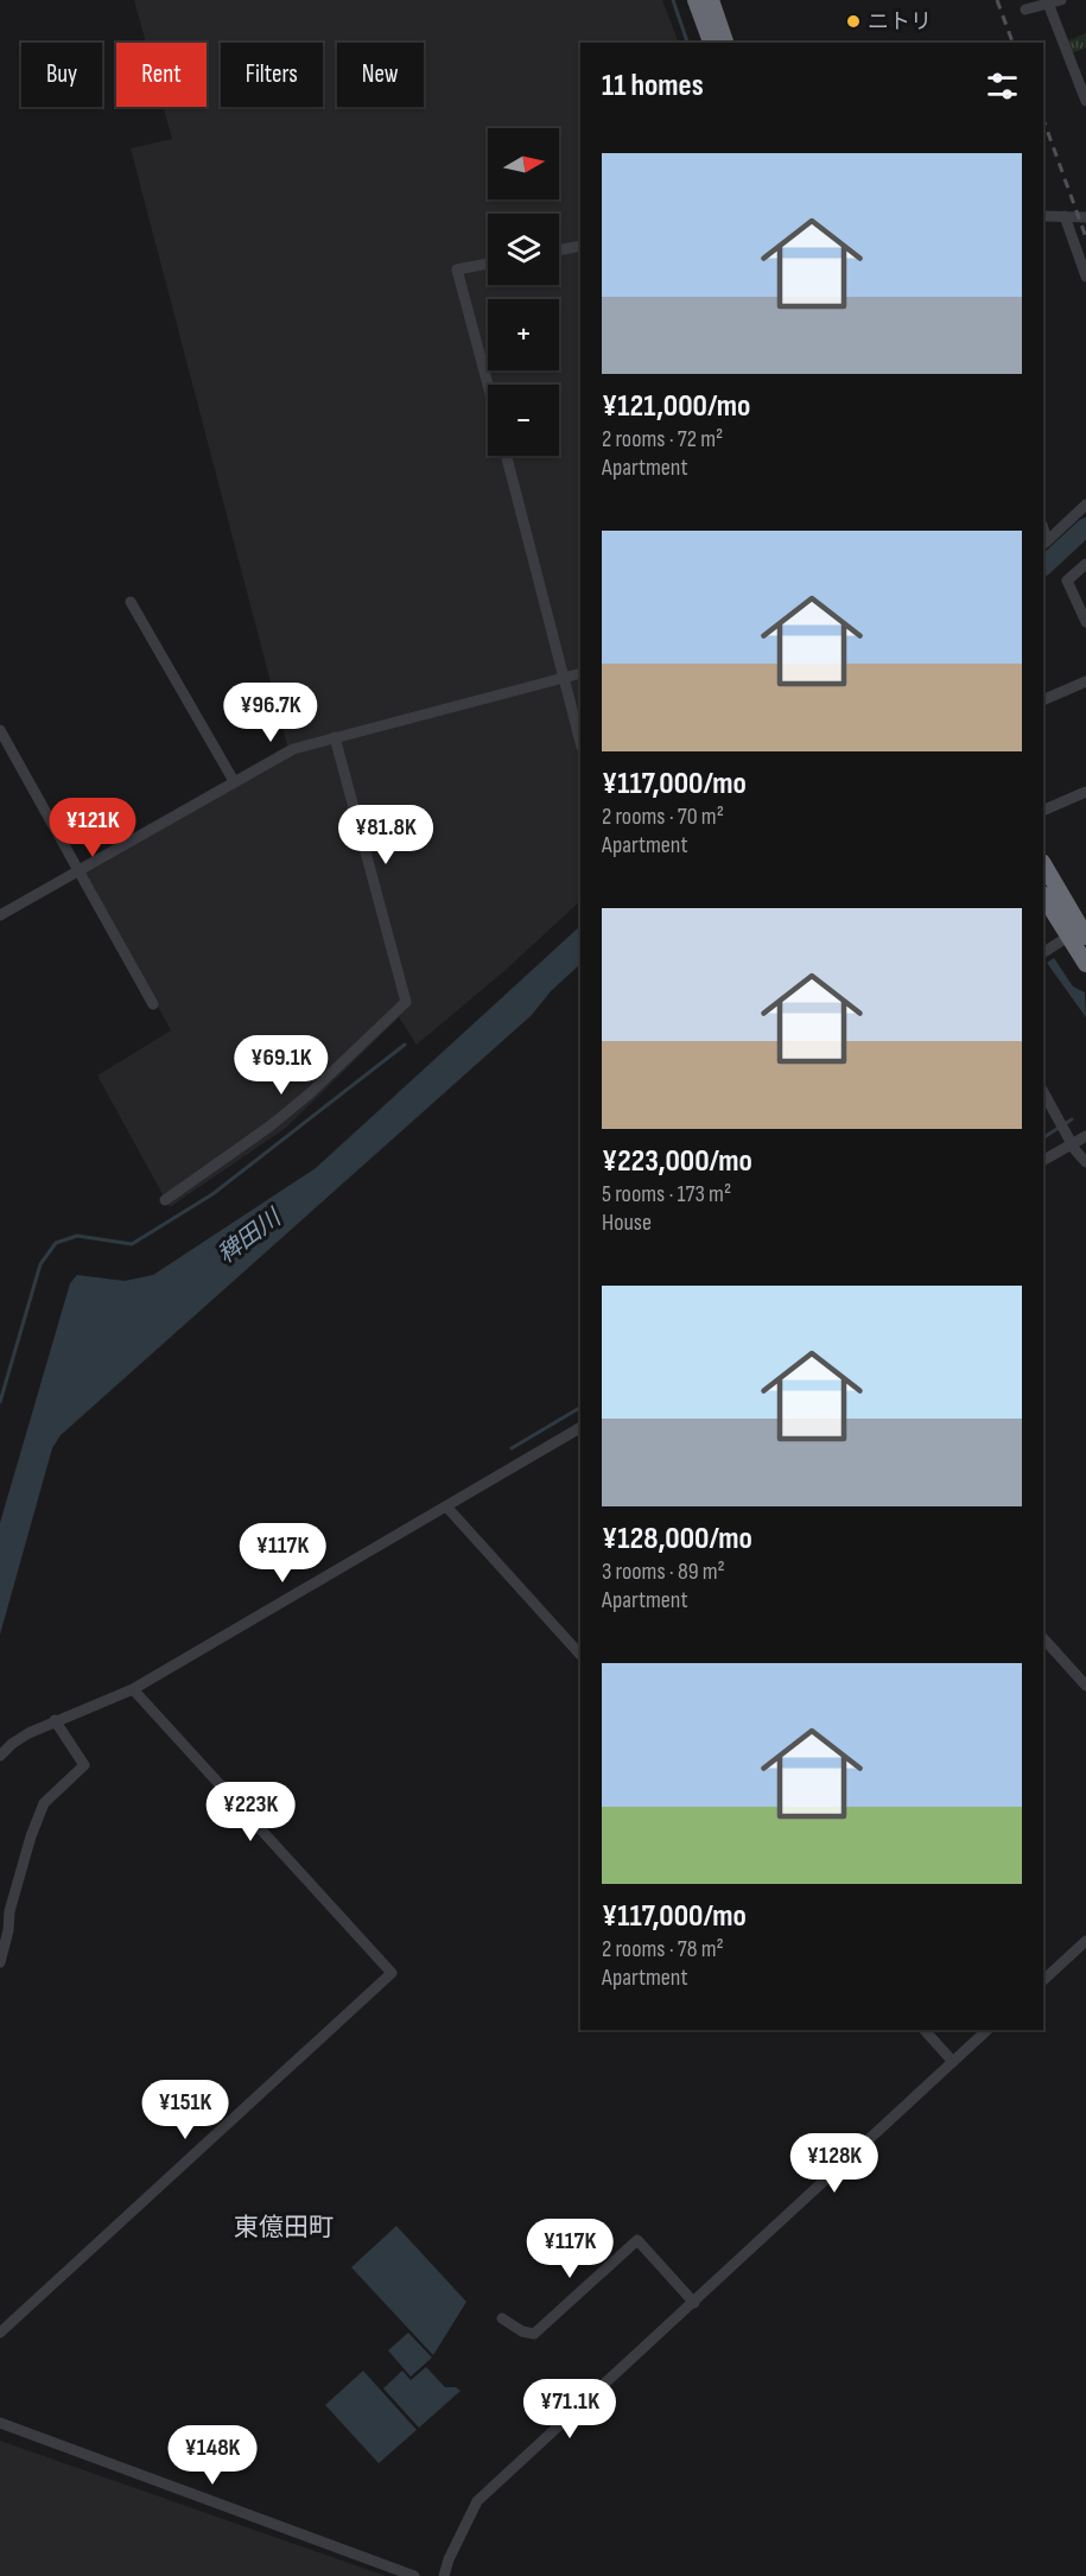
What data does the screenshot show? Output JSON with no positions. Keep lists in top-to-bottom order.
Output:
{
  "districts": ["東億田町"],
  "water": ["稗田川"],
  "places": ["ニトリ"],
  "north": "right",
  "page": {
    "chip": [
      "Buy",
      "Rent",
      "Filters",
      "New"
    ],
    "heading": "11 homes",
    "map_buttons": ["+", "−"],
    "list": [
      {
        "name": "¥121,000/mo",
        "note": "2 rooms · 72 m² · Apartment"
      },
      {
        "name": "¥117,000/mo",
        "note": "2 rooms · 70 m² · Apartment"
      },
      {
        "name": "¥223,000/mo",
        "note": "5 rooms · 173 m² · House"
      },
      {
        "name": "¥128,000/mo",
        "note": "3 rooms · 89 m² · Apartment"
      },
      {
        "name": "¥117,000/mo",
        "note": "2 rooms · 78 m² · Apartment"
      }
    ],
    "price": [
      "¥96.7K",
      "¥121K",
      "¥81.8K",
      "¥69.1K",
      "¥117K",
      "¥223K",
      "¥151K",
      "¥128K",
      "¥117K",
      "¥71.1K",
      "¥148K"
    ]
  }
}
